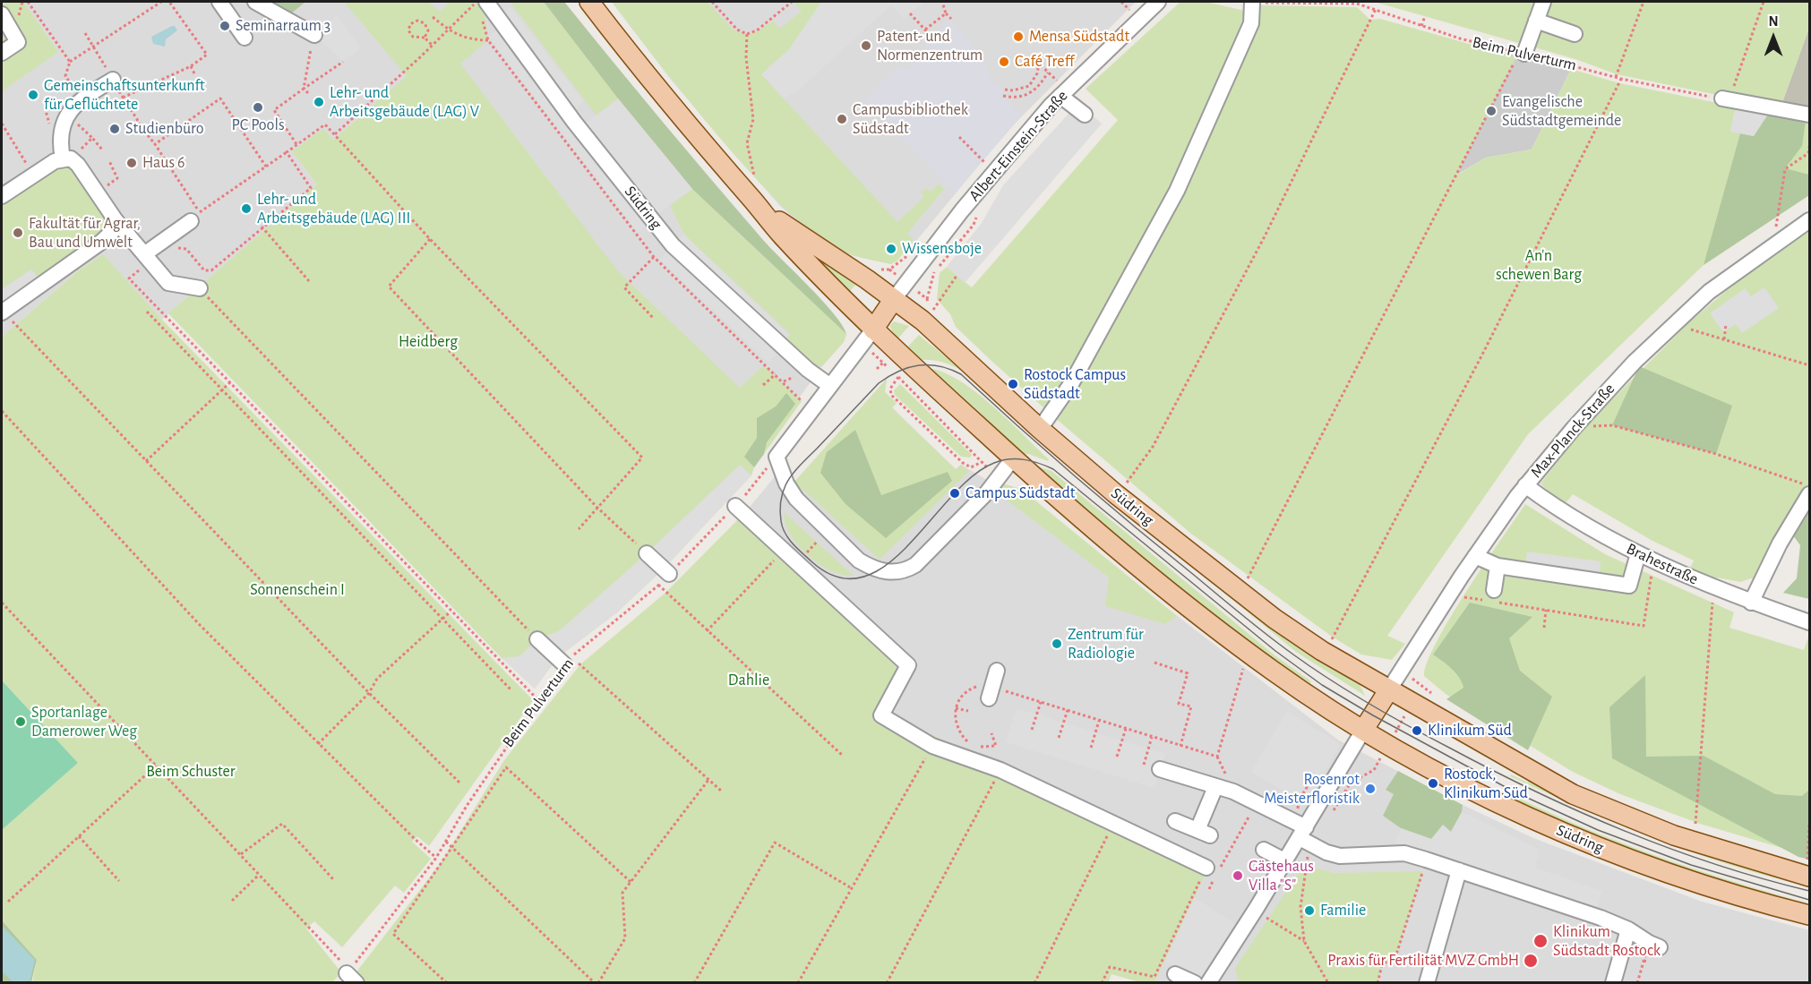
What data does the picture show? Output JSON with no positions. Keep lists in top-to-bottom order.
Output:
{
  "streets": {
    "main road": ["Südring"],
    "street": ["Albert-Einstein-Straße", "Max-Planck-Straße", "Brahestraße"],
    "path": ["Beim Pulverturm"]
  },
  "crossings": [
    ["Albert-Einstein-Straße", "Südring"],
    ["Südring", "Max-Planck-Straße"],
    ["Max-Planck-Straße", "Brahestraße"]
  ],
  "parks": [
    "An'n schewen Barg",
    "Heidberg",
    "Sonnenschein I",
    "Dahlie",
    "Beim Schuster"
  ],
  "places": [
    "Seminarraum 3",
    "Mensa Südstadt",
    "Patent- und Normenzentrum",
    "Café Treff",
    "Gemeinschaftsunterkunft für Geflüchtete",
    "Lehr- und Arbeitsgebäude (LAG) V",
    "PC Pools",
    "Evangelische Südstadtgemeinde",
    "Campusbibliothek Südstadt",
    "Studienbüro",
    "Haus 6",
    "Lehr- und Arbeitsgebäude (LAG) III",
    "Fakultät für Agrar, Bau und Umwelt",
    "Wissensboje",
    "Rostock Campus Südstadt",
    "Campus Südstadt",
    "Zentrum für Radiologie",
    "Sportanlage Damerower Weg",
    "Klinikum Süd",
    "Rostock, Klinikum Süd",
    "Rosenrot Meisterfloristik",
    "Gästehaus Villa \"S\"",
    "Familie",
    "Klinikum Südstadt Rostock",
    "Praxis für Fertilität MVZ GmbH"
  ],
  "north": "top"
}
